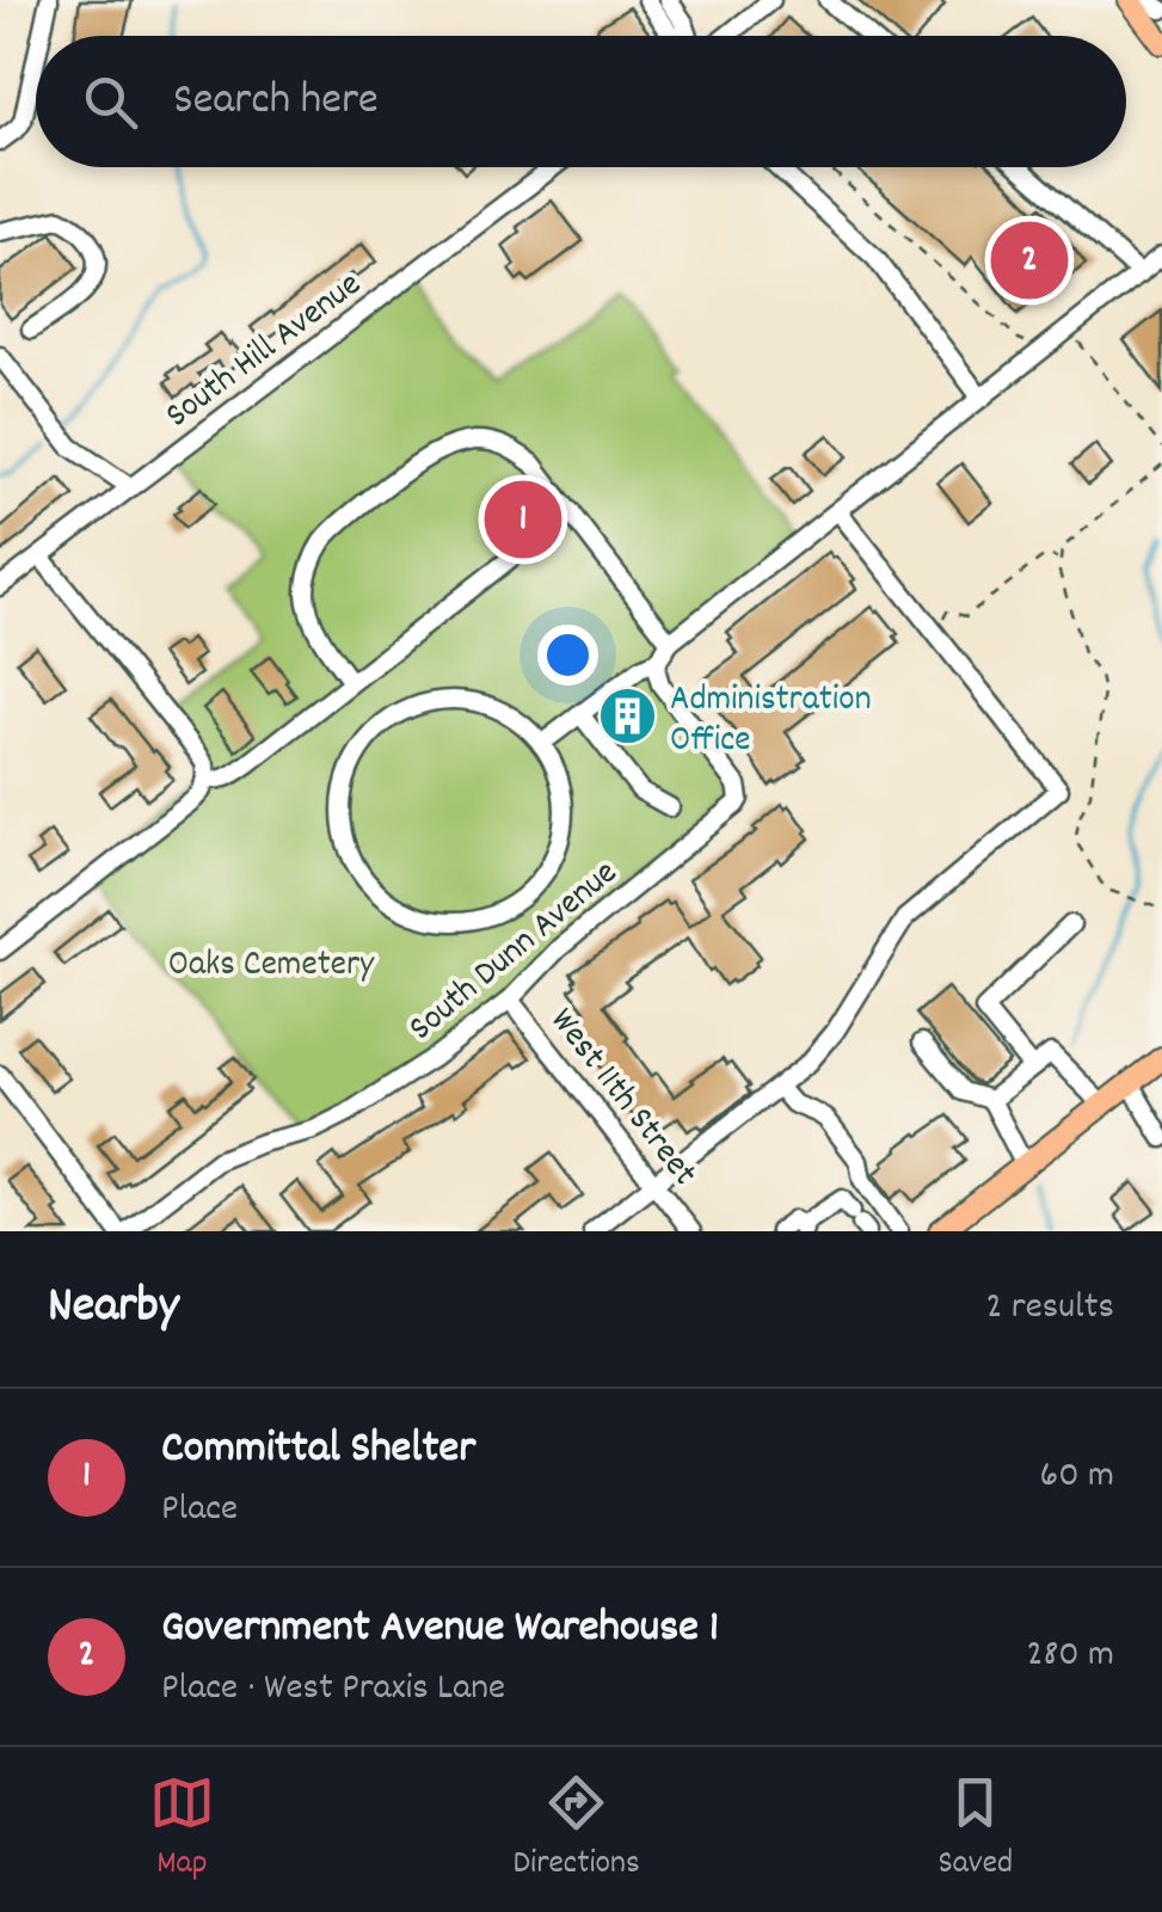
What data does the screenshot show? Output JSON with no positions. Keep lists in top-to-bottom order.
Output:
{
  "streets": {
    "street": ["South Hill Avenue", "South Dunn Avenue", "West 11th Street"]
  },
  "crossings": [
    ["South Dunn Avenue", "West 11th Street"]
  ],
  "parks": ["Oaks Cemetery"],
  "places": {
    "building": ["Administration Office"]
  },
  "page": {
    "search": "Search here",
    "pins": ["2", "1"],
    "heading": ["Nearby", "2 results"],
    "list": [
      {
        "mark": "1",
        "name": "Committal Shelter",
        "note": "Place",
        "value": "60 m"
      },
      {
        "mark": "2",
        "name": "Government Avenue Warehouse 1",
        "note": "Place · West Praxis Lane",
        "value": "280 m"
      }
    ],
    "nav": ["Map", "Directions", "Saved"]
  }
}
